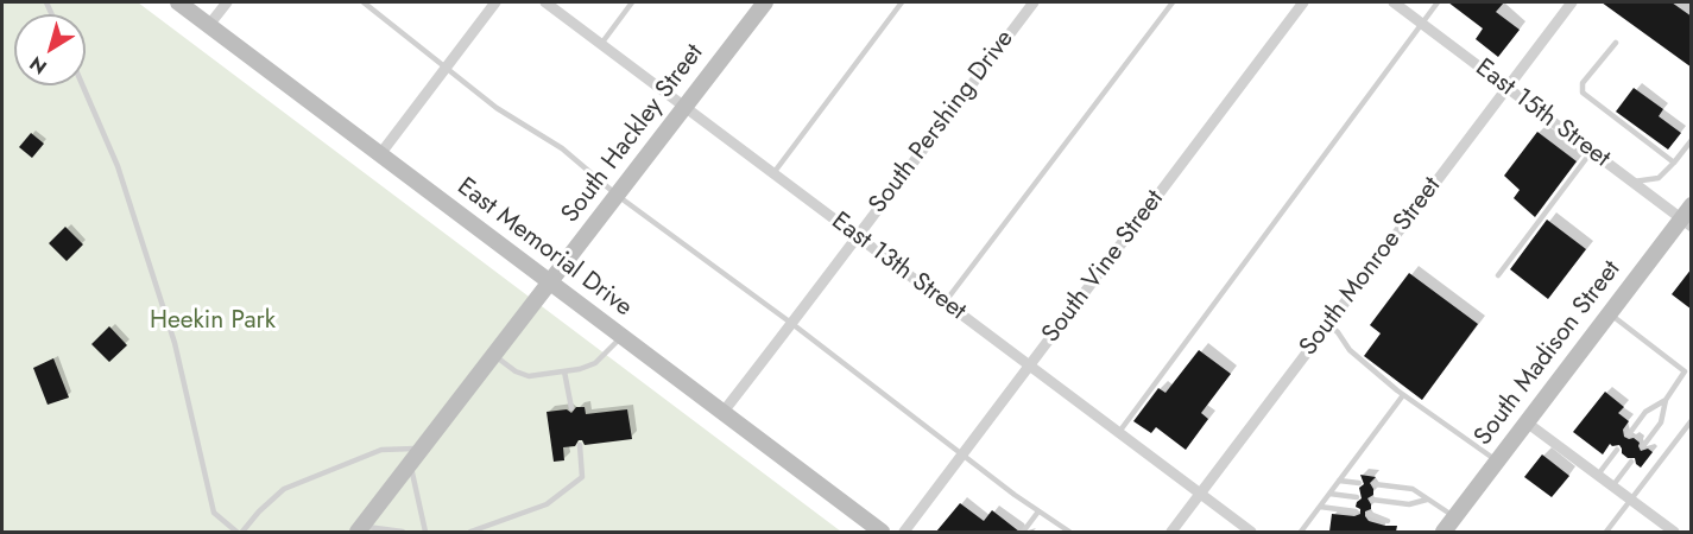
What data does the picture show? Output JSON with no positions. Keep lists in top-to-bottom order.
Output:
{
  "streets": {
    "main road": ["South Hackley Street", "East Memorial Drive", "South Madison Street"],
    "street": [
      "East 15th Street",
      "South Pershing Drive",
      "East 13th Street",
      "South Vine Street",
      "South Monroe Street"
    ]
  },
  "crossings": [
    ["East 15th Street", "South Monroe Street"],
    ["East 15th Street", "South Madison Street"],
    ["South Pershing Drive", "East Memorial Drive"],
    ["South Pershing Drive", "East 13th Street"],
    ["South Hackley Street", "East Memorial Drive"],
    ["South Hackley Street", "East 13th Street"],
    ["East 13th Street", "South Vine Street"],
    ["East 13th Street", "South Monroe Street"]
  ],
  "parks": ["Heekin Park"],
  "north": "bottom left"
}
